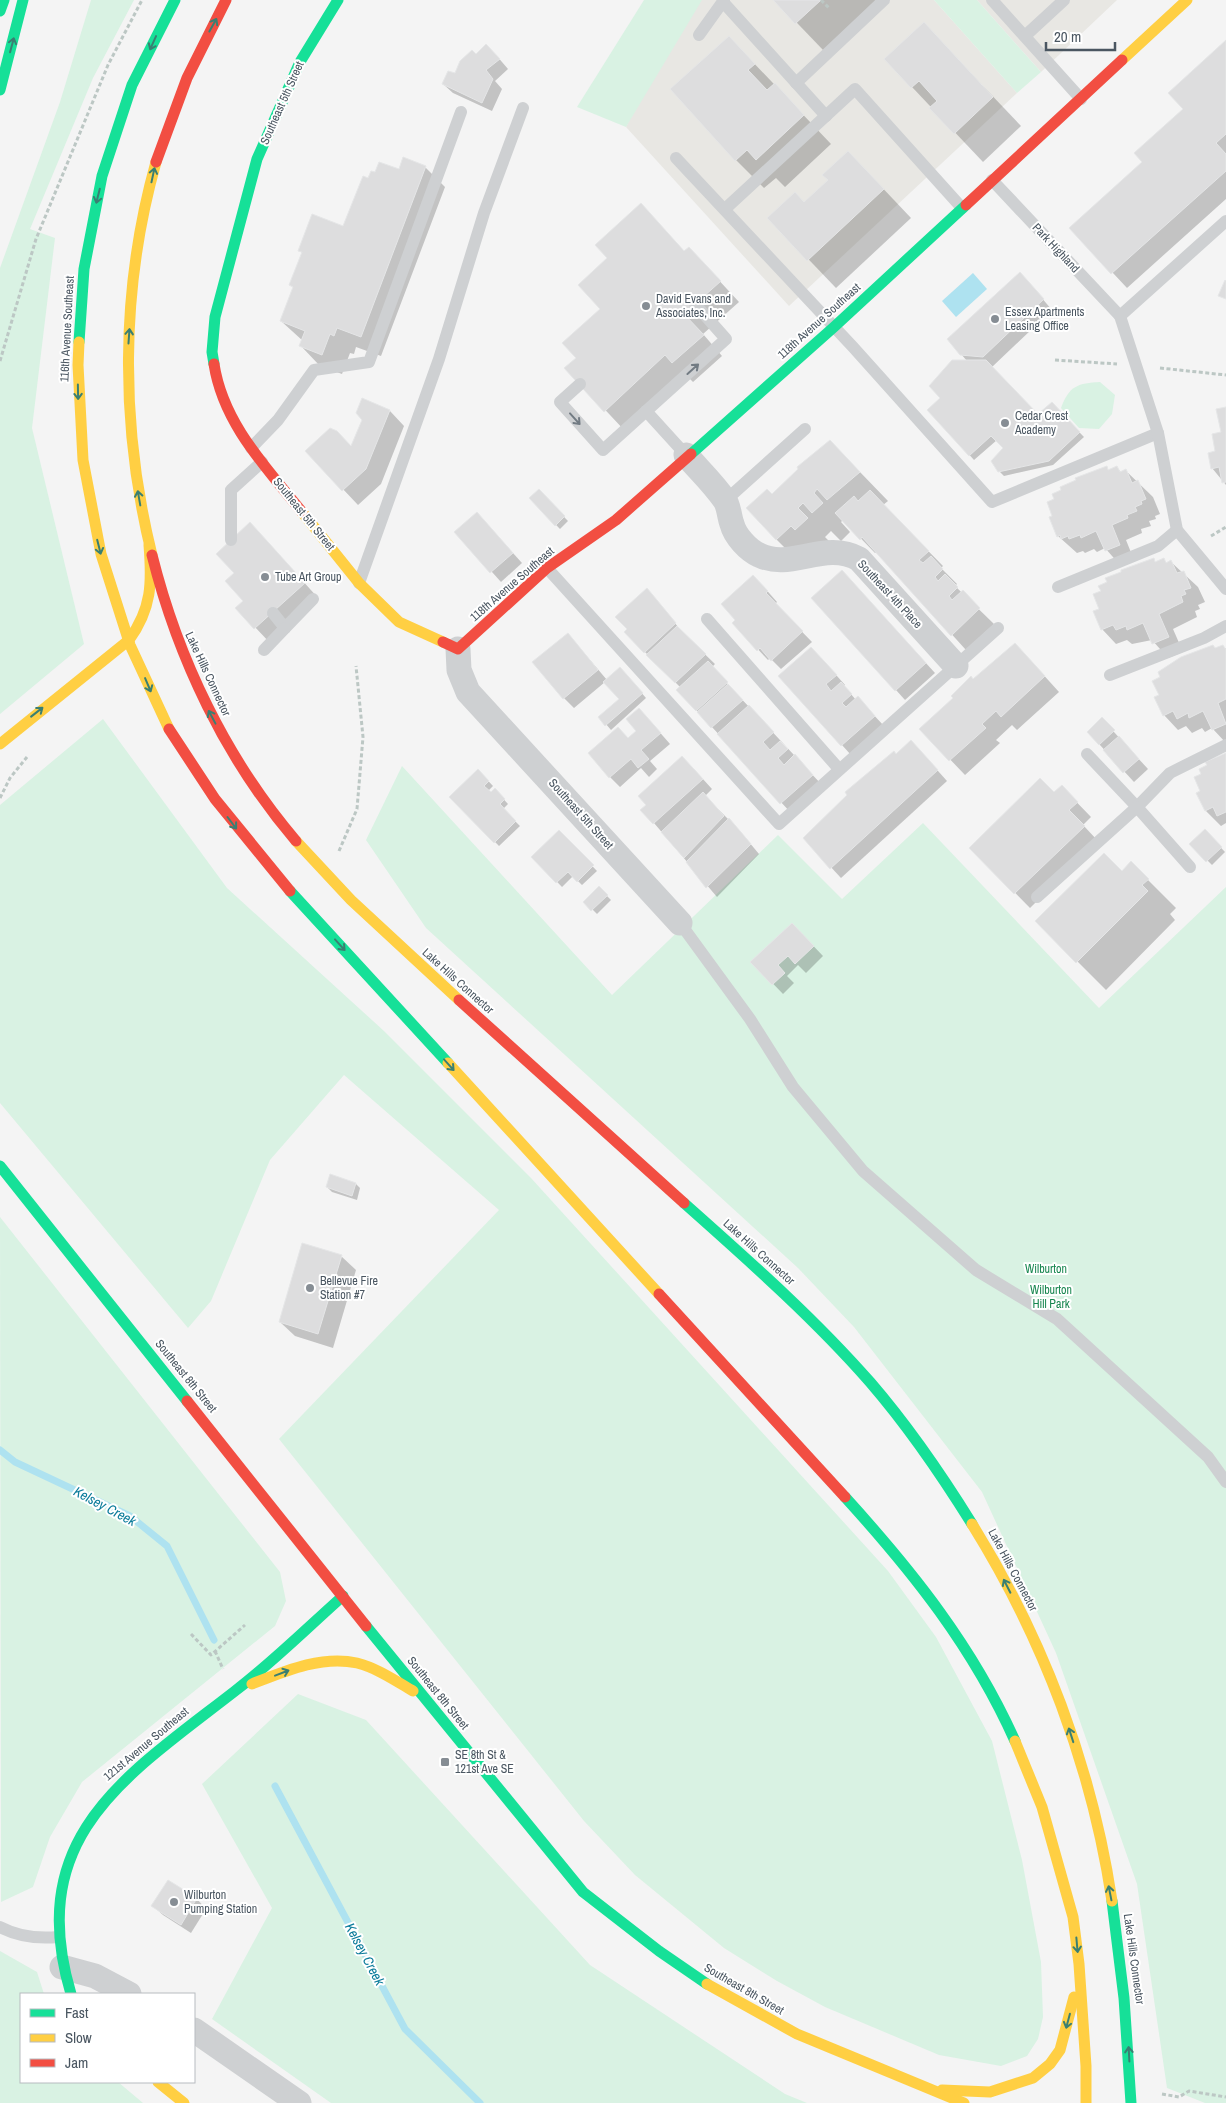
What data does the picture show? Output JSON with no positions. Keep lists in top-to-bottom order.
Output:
{
  "streets": {
    "main road": [
      "Southeast 5th Street",
      "118th Avenue Southeast",
      "116th Avenue Southeast",
      "Lake Hills Connector",
      "Southeast 8th Street",
      "121st Avenue Southeast"
    ],
    "street": ["Southeast 4th Place"],
    "lane": ["Park Highland"]
  },
  "crossings": [
    ["Southeast 5th Street", "118th Avenue Southeast"],
    ["Park Highland", "118th Avenue Southeast"],
    ["118th Avenue Southeast", "Southeast 4th Place"],
    ["Southeast 8th Street", "121st Avenue Southeast"]
  ],
  "water": ["Kelsey Creek"],
  "parks": ["Wilburton", "Wilburton Hill Park"],
  "places": {
    "other": [
      "David Evans and Associates, Inc.",
      "Essex Apartments Leasing Office",
      "Cedar Crest Academy",
      "Tube Art Group",
      "Bellevue Fire Station #7",
      "Wilburton Pumping Station"
    ],
    "transit": ["SE 8th St & 121st Ave SE"]
  },
  "legend": ["Fast", "Slow", "Jam"],
  "scale_bar": "20 m"
}
